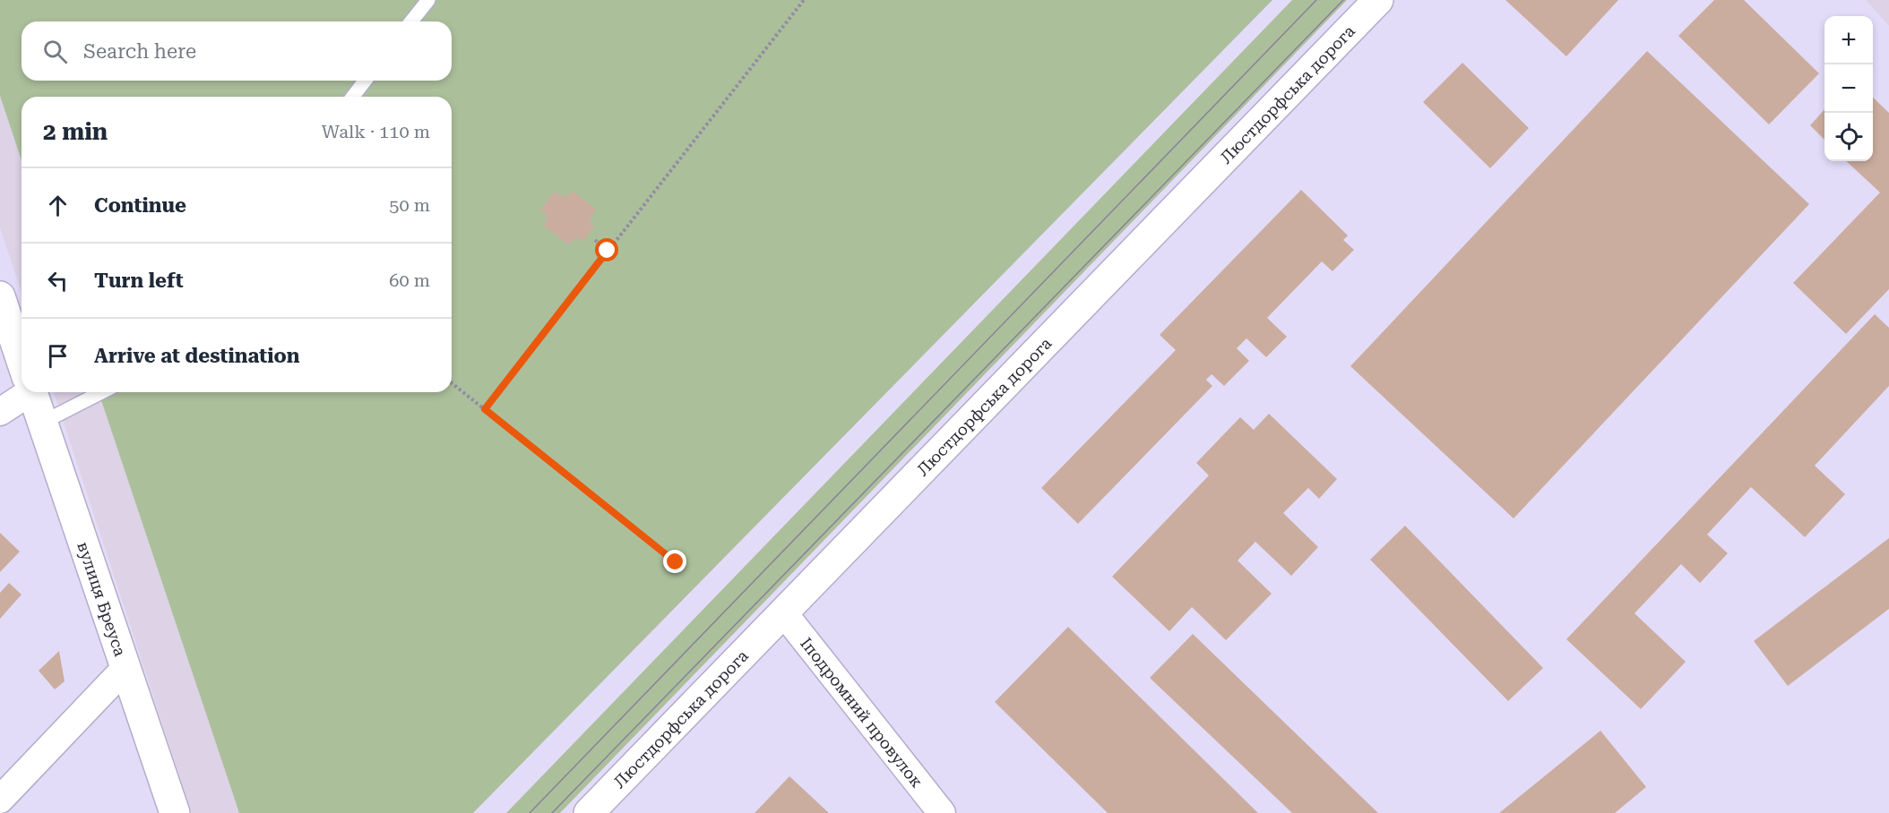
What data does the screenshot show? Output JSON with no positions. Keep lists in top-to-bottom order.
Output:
{
  "streets": {
    "main road": ["Люстдорфська дорога", "вулиця Бреуса"],
    "street": ["Іподромний провулок"]
  },
  "crossings": [
    ["Люстдорфська дорога", "Іподромний провулок"]
  ],
  "page": {
    "map_buttons": ["+", "−"],
    "search": "Search here",
    "heading": ["2 min", "Walk · 110 m"],
    "list": [
      ["Continue", "50 m"],
      ["Turn left", "60 m"],
      "Arrive at destination"
    ]
  }
}
